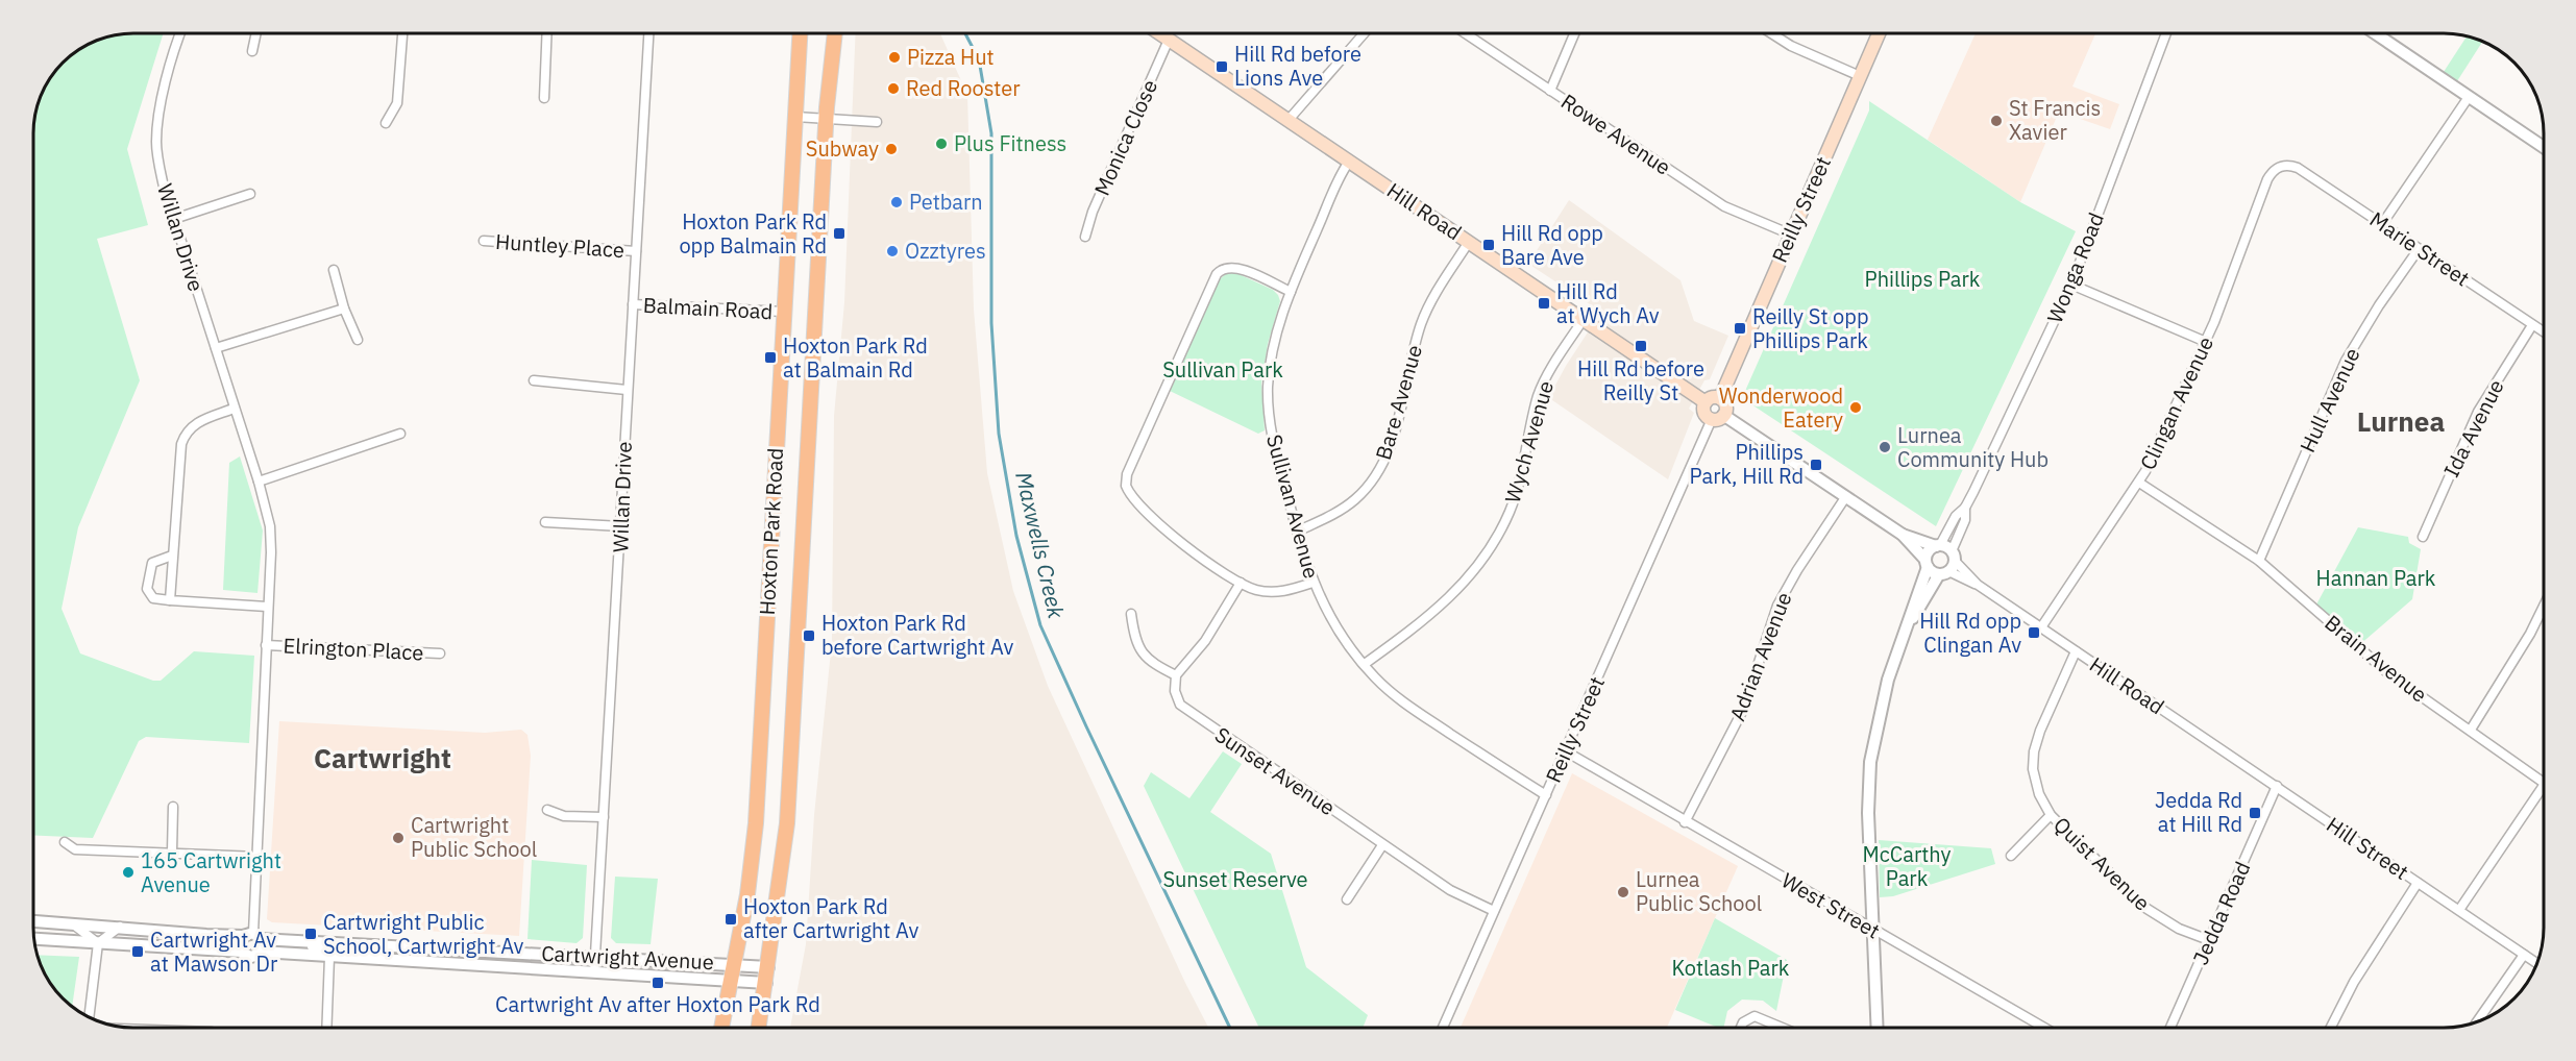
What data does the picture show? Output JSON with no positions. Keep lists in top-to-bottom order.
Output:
{
  "streets": {
    "main road": ["Reilly Street", "Hill Road", "Hoxton Park Road"],
    "street": [
      "Rowe Avenue",
      "Monica Close",
      "Willan Drive",
      "Huntley Place",
      "Marie Street",
      "Wonga Road",
      "Balmain Road",
      "Hull Avenue",
      "Bare Avenue",
      "Clingan Avenue",
      "Ida Avenue",
      "Wych Avenue",
      "Sullivan Avenue",
      "Elrington Place",
      "Adrian Avenue",
      "Brain Avenue",
      "Sunset Avenue",
      "Hill Street",
      "Quist Avenue",
      "West Street",
      "Jedda Road",
      "Cartwright Avenue"
    ]
  },
  "crossings": [
    ["Rowe Avenue", "Reilly Street"],
    ["Monica Close", "Hill Road"],
    ["Reilly Street", "Hill Road"],
    ["Reilly Street", "Sullivan Avenue"],
    ["Reilly Street", "Sunset Avenue"],
    ["Reilly Street", "West Street"],
    ["Hill Road", "Wonga Road"],
    ["Hill Road", "Bare Avenue"],
    ["Hill Road", "Clingan Avenue"],
    ["Hill Road", "Wych Avenue"],
    ["Hill Road", "Sullivan Avenue"],
    ["Hill Road", "Hill Street"],
    ["Hill Road", "Quist Avenue"],
    ["Hill Road", "Jedda Road"],
    ["Willan Drive", "Huntley Place"],
    ["Willan Drive", "Balmain Road"],
    ["Willan Drive", "Elrington Place"],
    ["Willan Drive", "Cartwright Avenue"],
    ["Marie Street", "Hull Avenue"],
    ["Marie Street", "Clingan Avenue"],
    ["Marie Street", "Ida Avenue"],
    ["Balmain Road", "Hoxton Park Road"],
    ["Hull Avenue", "Brain Avenue"],
    ["Bare Avenue", "Sullivan Avenue"],
    ["Clingan Avenue", "Brain Avenue"],
    ["Wych Avenue", "Sullivan Avenue"],
    ["Hoxton Park Road", "Cartwright Avenue"],
    ["Adrian Avenue", "West Street"],
    ["Hill Street", "Jedda Road"],
    ["Quist Avenue", "Jedda Road"]
  ],
  "districts": ["Lurnea", "Cartwright"],
  "water": ["Maxwells Creek"],
  "parks": [
    "Phillips Park",
    "Sullivan Park",
    "Hannan Park",
    "McCarthy Park",
    "Sunset Reserve",
    "Kotlash Park"
  ],
  "places": {
    "other": [
      "Pizza Hut",
      "Red Rooster",
      "St Francis Xavier",
      "Plus Fitness",
      "Subway",
      "Petbarn",
      "Ozztyres",
      "Wonderwood Eatery",
      "Lurnea Community Hub",
      "Cartwright Public School",
      "165 Cartwright Avenue",
      "Lurnea Public School"
    ],
    "transit": [
      "Hill Rd before Lions Ave",
      "Hoxton Park Rd opp Balmain Rd",
      "Hill Rd opp Bare Ave",
      "Hill Rd at Wych Av",
      "Reilly St opp Phillips Park",
      "Hill Rd before Reilly St",
      "Hoxton Park Rd at Balmain Rd",
      "Phillips Park, Hill Rd",
      "Hill Rd opp Clingan Av",
      "Hoxton Park Rd before Cartwright Av",
      "Jedda Rd at Hill Rd",
      "Hoxton Park Rd after Cartwright Av",
      "Cartwright Public School, Cartwright Av",
      "Cartwright Av at Mawson Dr",
      "Cartwright Av after Hoxton Park Rd"
    ]
  }
}
